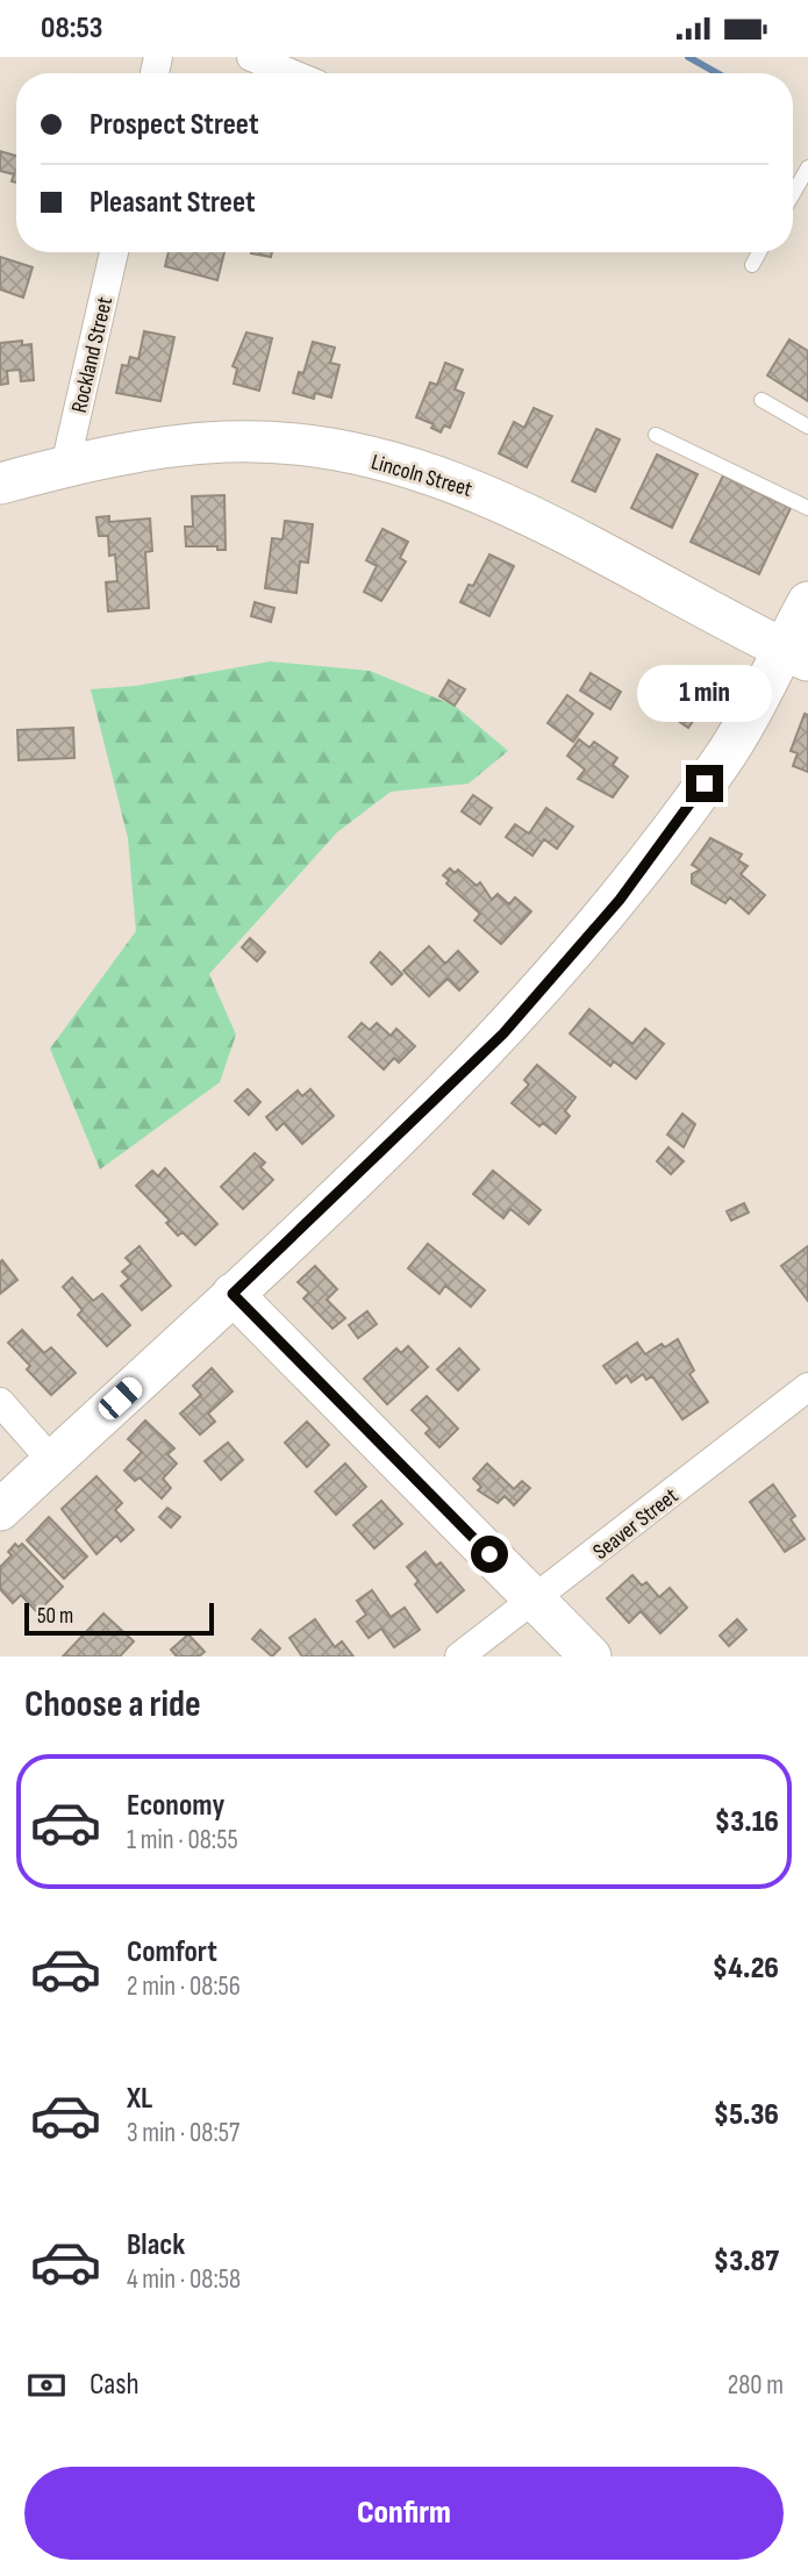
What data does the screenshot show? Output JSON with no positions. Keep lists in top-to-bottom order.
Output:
{
  "streets": {
    "street": ["Rockland Street", "Lincoln Street", "Seaver Street"]
  },
  "crossings": [
    ["Rockland Street", "Lincoln Street"]
  ],
  "scale_bar": "50 m",
  "page": {
    "status": "08:53",
    "banner": ["Prospect Street", "Pleasant Street"],
    "bubble": "1 min",
    "scale": "50 m",
    "heading": "Choose a ride",
    "list": [
      {
        "name": "Economy",
        "note": "1 min · 08:55",
        "value": "$3.16"
      },
      {
        "name": "Comfort",
        "note": "2 min · 08:56",
        "value": "$4.26"
      },
      {
        "name": "XL",
        "note": "3 min · 08:57",
        "value": "$5.36"
      },
      {
        "name": "Black",
        "note": "4 min · 08:58",
        "value": "$3.87"
      }
    ],
    "pay": ["Cash", "280 m"],
    "buttons": "Confirm"
  }
}
